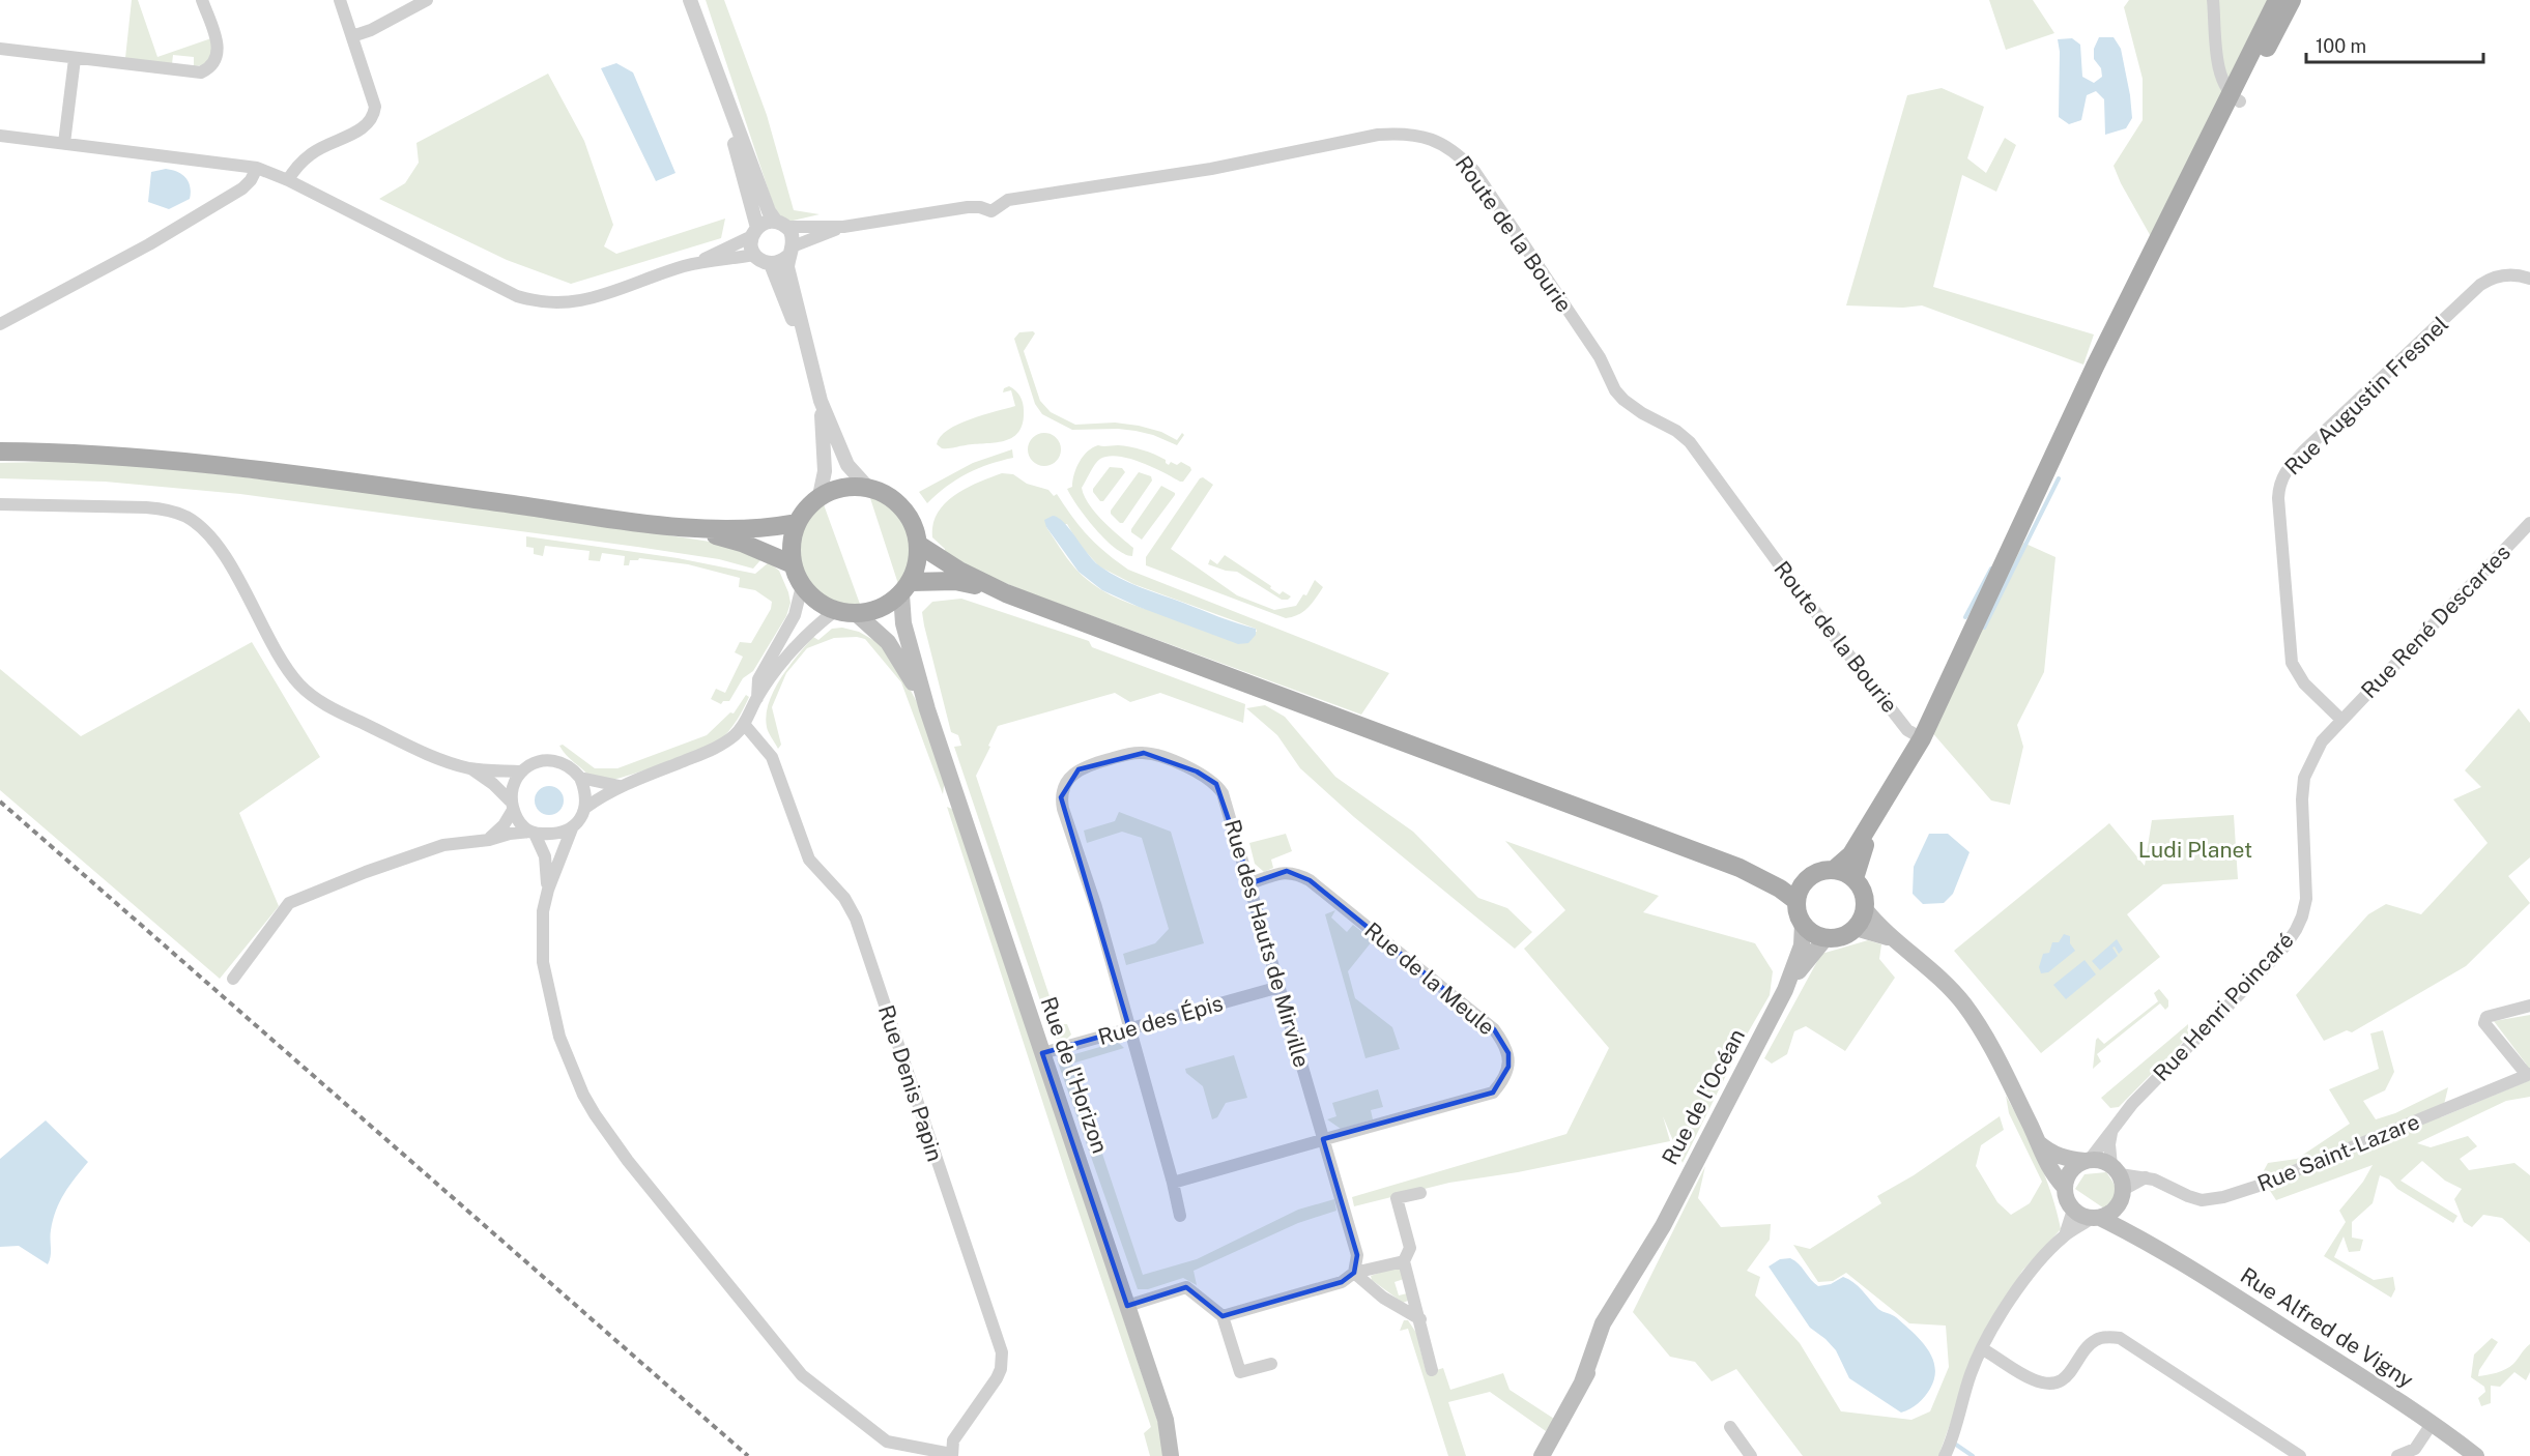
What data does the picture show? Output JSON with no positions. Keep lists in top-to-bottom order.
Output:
{
  "streets": {
    "main road": ["Rue de l'Horizon", "Rue de l'Océan", "Rue Alfred de Vigny"],
    "street": [
      "Route de la Bourie",
      "Rue Augustin Fresnel",
      "Rue René Descartes",
      "Rue des Hauts de Mirville",
      "Rue de la Meule",
      "Rue Henri Poincaré",
      "Rue des Épis",
      "Rue Denis Papin",
      "Rue Saint-Lazare"
    ]
  },
  "crossings": [
    ["Rue Augustin Fresnel", "Rue René Descartes"],
    ["Rue Augustin Fresnel", "Rue Henri Poincaré"],
    ["Rue René Descartes", "Rue Henri Poincaré"],
    ["Rue des Hauts de Mirville", "Rue de la Meule"],
    ["Rue des Hauts de Mirville", "Rue des Épis"],
    ["Rue des Épis", "Rue de l'Horizon"],
    ["Rue Saint-Lazare", "Rue Alfred de Vigny"]
  ],
  "parks": ["Ludi Planet"],
  "scale_bar": "100 m"
}
